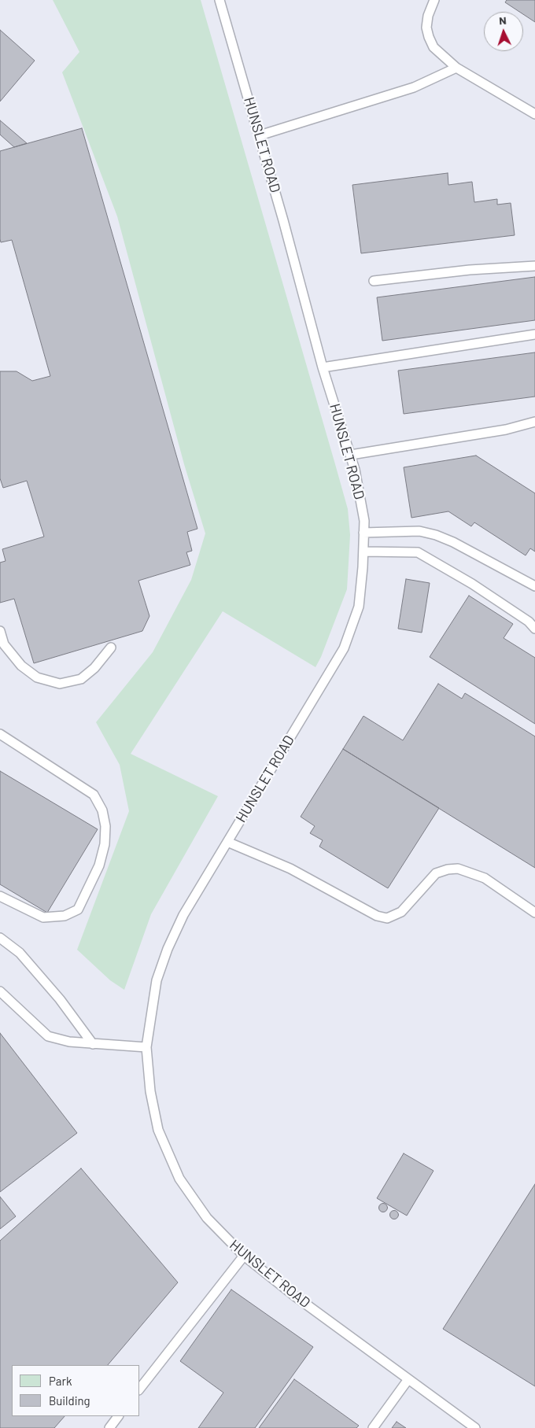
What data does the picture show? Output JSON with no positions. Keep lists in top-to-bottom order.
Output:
{
  "streets": {
    "lane": ["HUNSLET ROAD"]
  },
  "legend": ["Park", "Building"],
  "north": "top"
}
